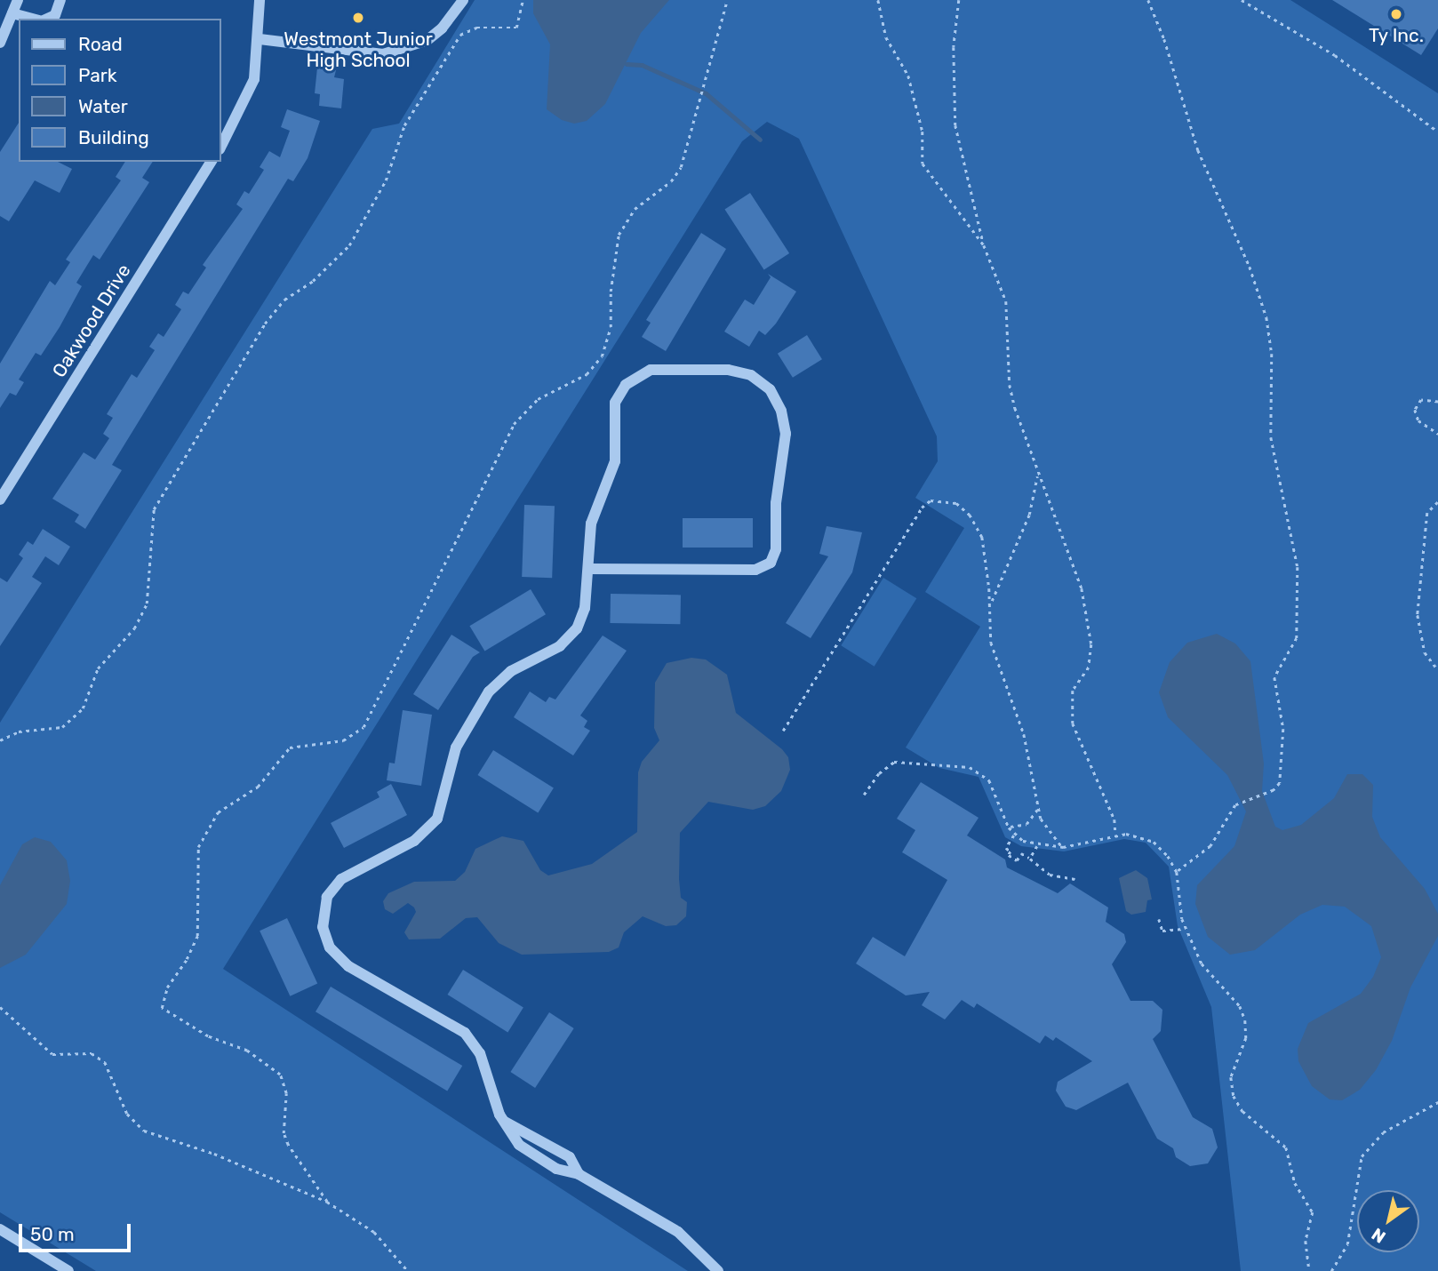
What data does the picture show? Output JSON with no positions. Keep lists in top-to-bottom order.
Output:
{
  "streets": {
    "street": ["Oakwood Drive"]
  },
  "places": ["Ty Inc.", "Westmont Junior High School"],
  "legend": [
    "Road",
    "Park",
    "Water",
    "Building"
  ],
  "scale_bar": "50 m",
  "north": "bottom left"
}
